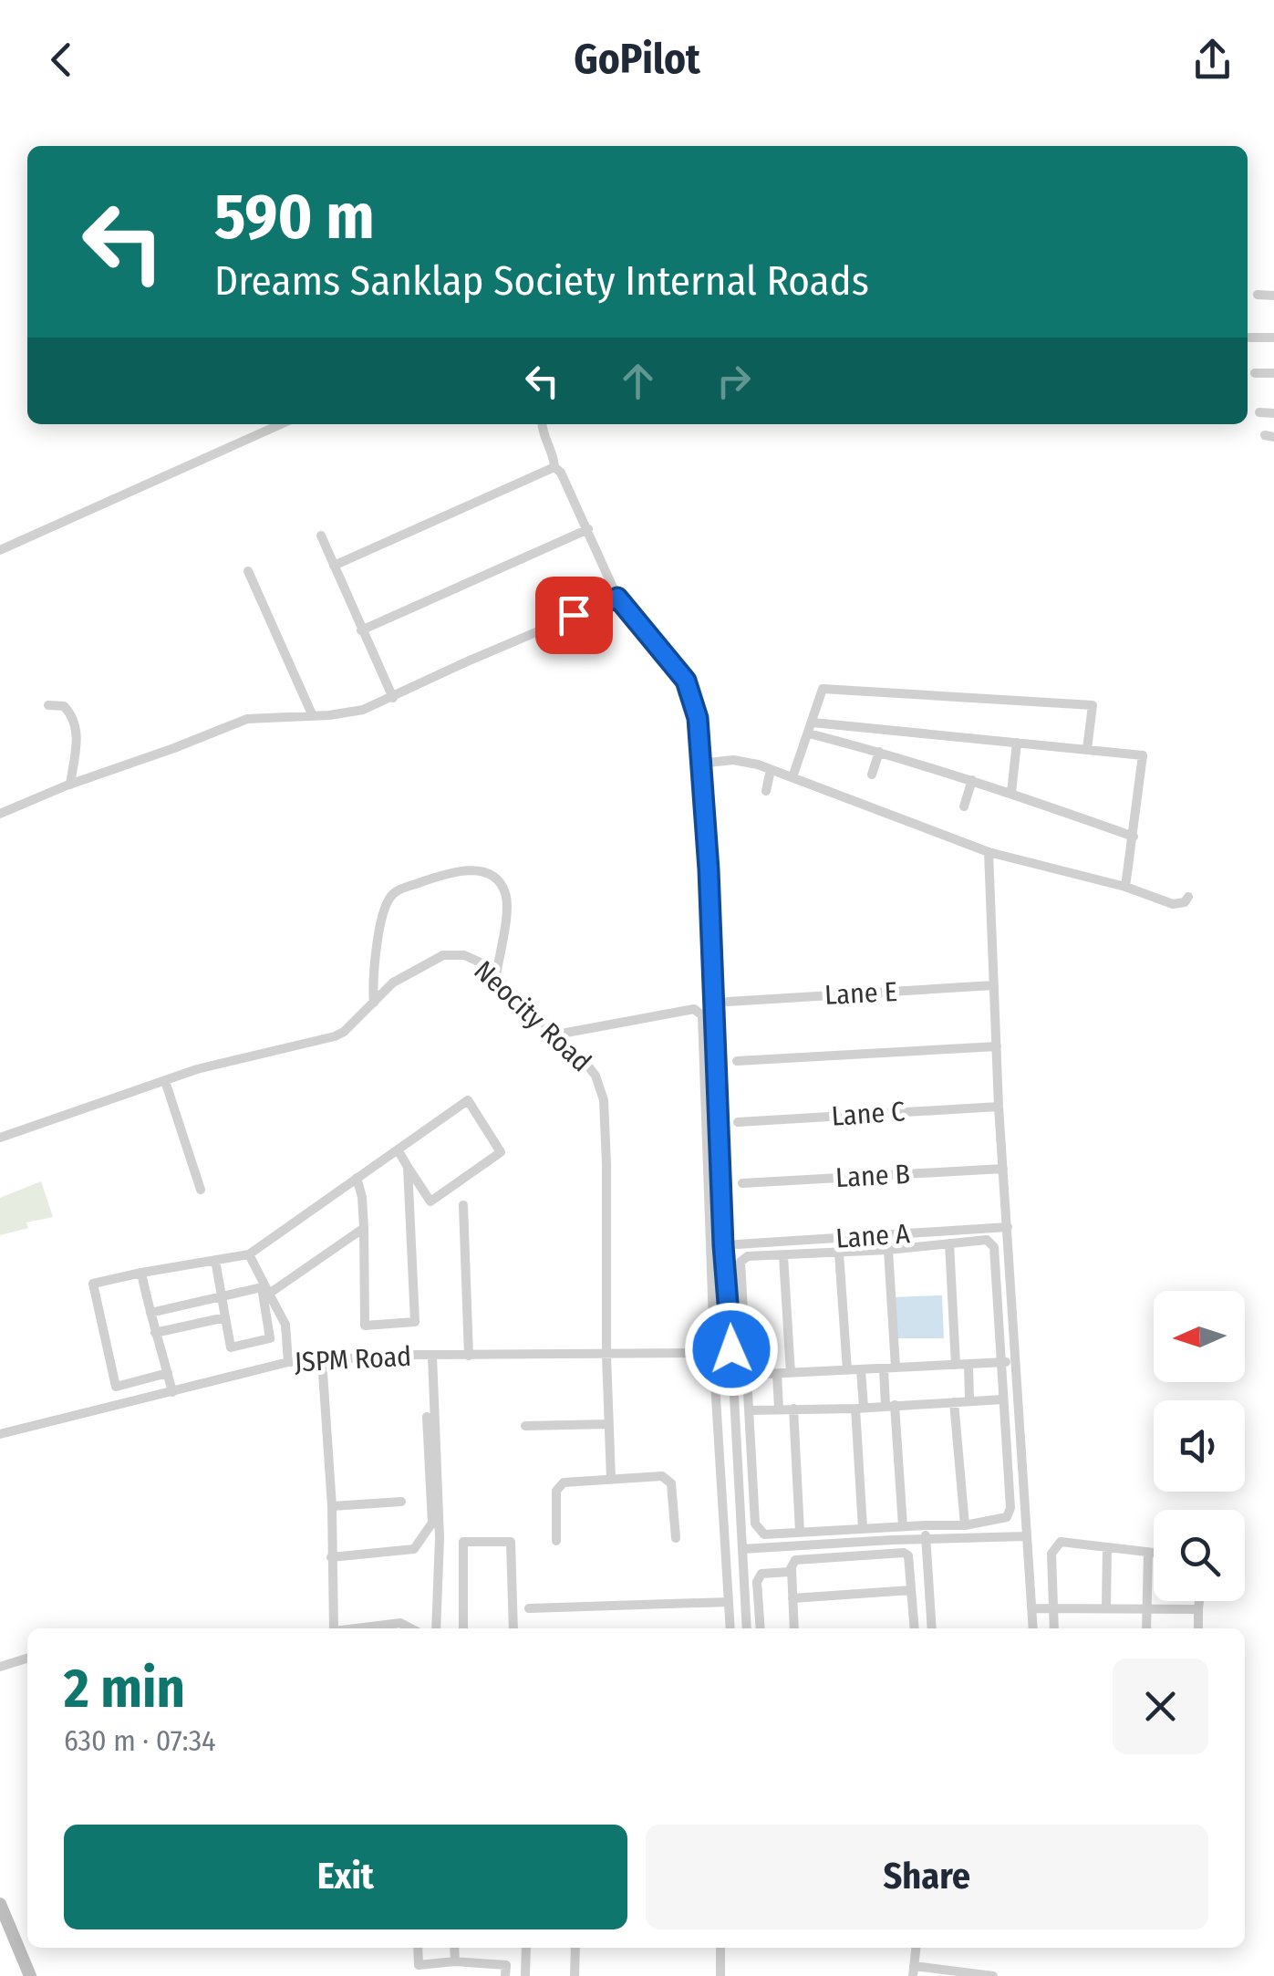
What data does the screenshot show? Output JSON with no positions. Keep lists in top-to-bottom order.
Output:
{
  "streets": {
    "street": [
      "Lane E",
      "Neocity Road",
      "Lane C",
      "Lane B",
      "Lane A",
      "JSPM Road"
    ]
  },
  "crossings": [
    ["Neocity Road", "JSPM Road"]
  ],
  "north": "left",
  "page": {
    "header": "GoPilot",
    "turn": ["590 m", "Dreams Sanklap Society Internal Roads"],
    "heading": ["2 min", "630 m · 07:34"],
    "buttons": ["Exit", "Share"]
  }
}
